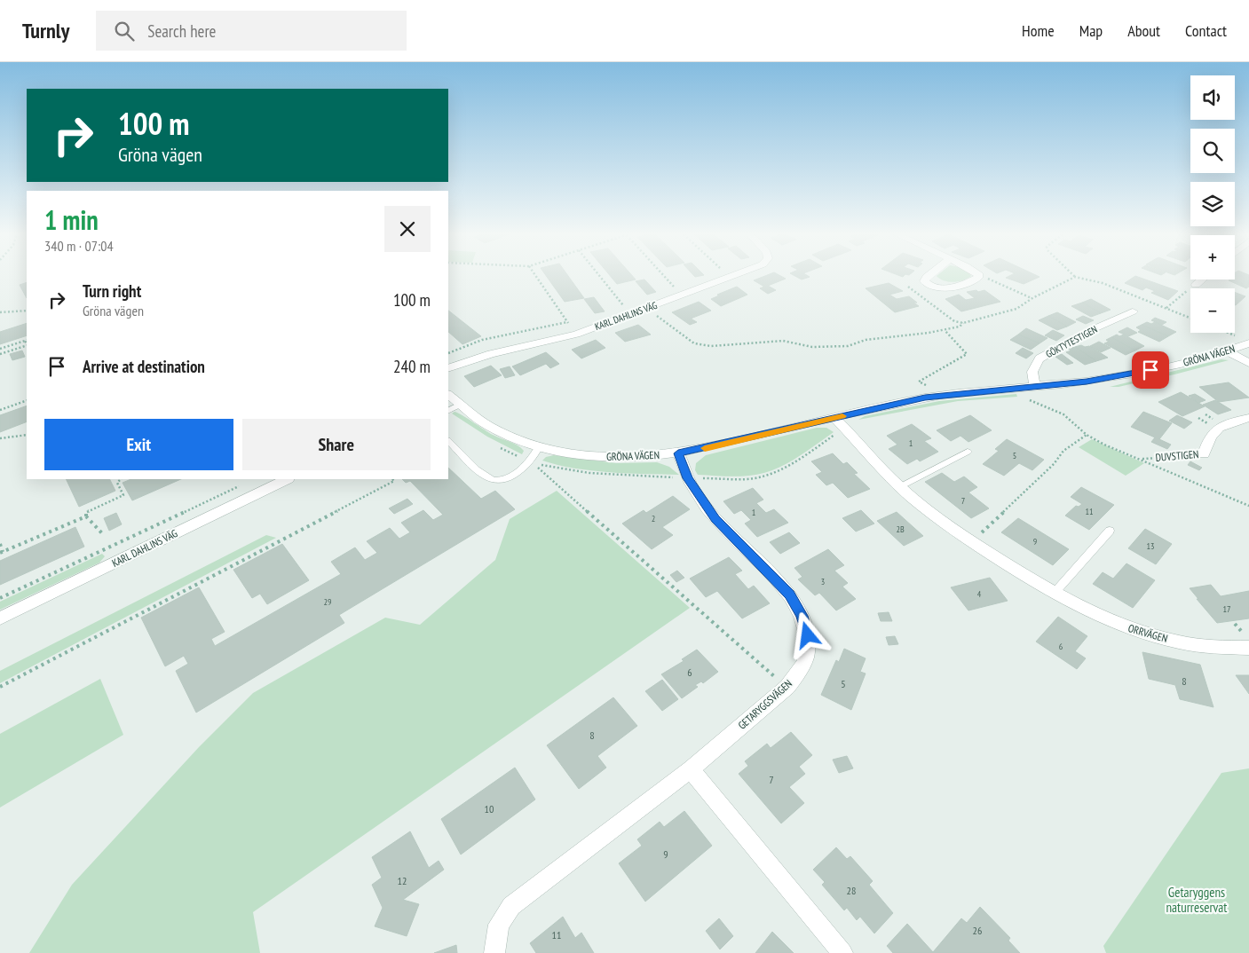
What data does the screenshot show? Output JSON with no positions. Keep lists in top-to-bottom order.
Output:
{
  "streets": {
    "street": [
      "KARL DAHLINS VÄG",
      "GÖKTYTESTIGEN",
      "GRÖNA VÄGEN",
      "DUVSTIGEN",
      "ORRVÄGEN",
      "GETARYGGSVÄGEN"
    ]
  },
  "crossings": [
    ["GÖKTYTESTIGEN", "GRÖNA VÄGEN"],
    ["GRÖNA VÄGEN", "ORRVÄGEN"],
    ["GRÖNA VÄGEN", "GETARYGGSVÄGEN"]
  ],
  "parks": ["Getaryggens naturreservat"],
  "house_numbers": [
    "1",
    "5",
    "7",
    "11",
    "1",
    "2",
    "2B",
    "9",
    "13",
    "3",
    "4",
    "29",
    "17",
    "6",
    "6",
    "8",
    "5",
    "8",
    "7",
    "10",
    "9",
    "12",
    "28",
    "26",
    "11"
  ],
  "page": {
    "header": "Turnly",
    "search": "Search here",
    "nav": [
      "Home",
      "Map",
      "About",
      "Contact"
    ],
    "map_buttons": ["+", "−"],
    "turn": ["100 m", "Gröna vägen"],
    "heading": ["1 min", "340 m · 07:04"],
    "list": [
      {
        "name": "Turn right",
        "note": "Gröna vägen",
        "value": "100 m"
      },
      {
        "name": "Arrive at destination",
        "value": "240 m"
      }
    ],
    "buttons": ["Exit", "Share"]
  }
}
